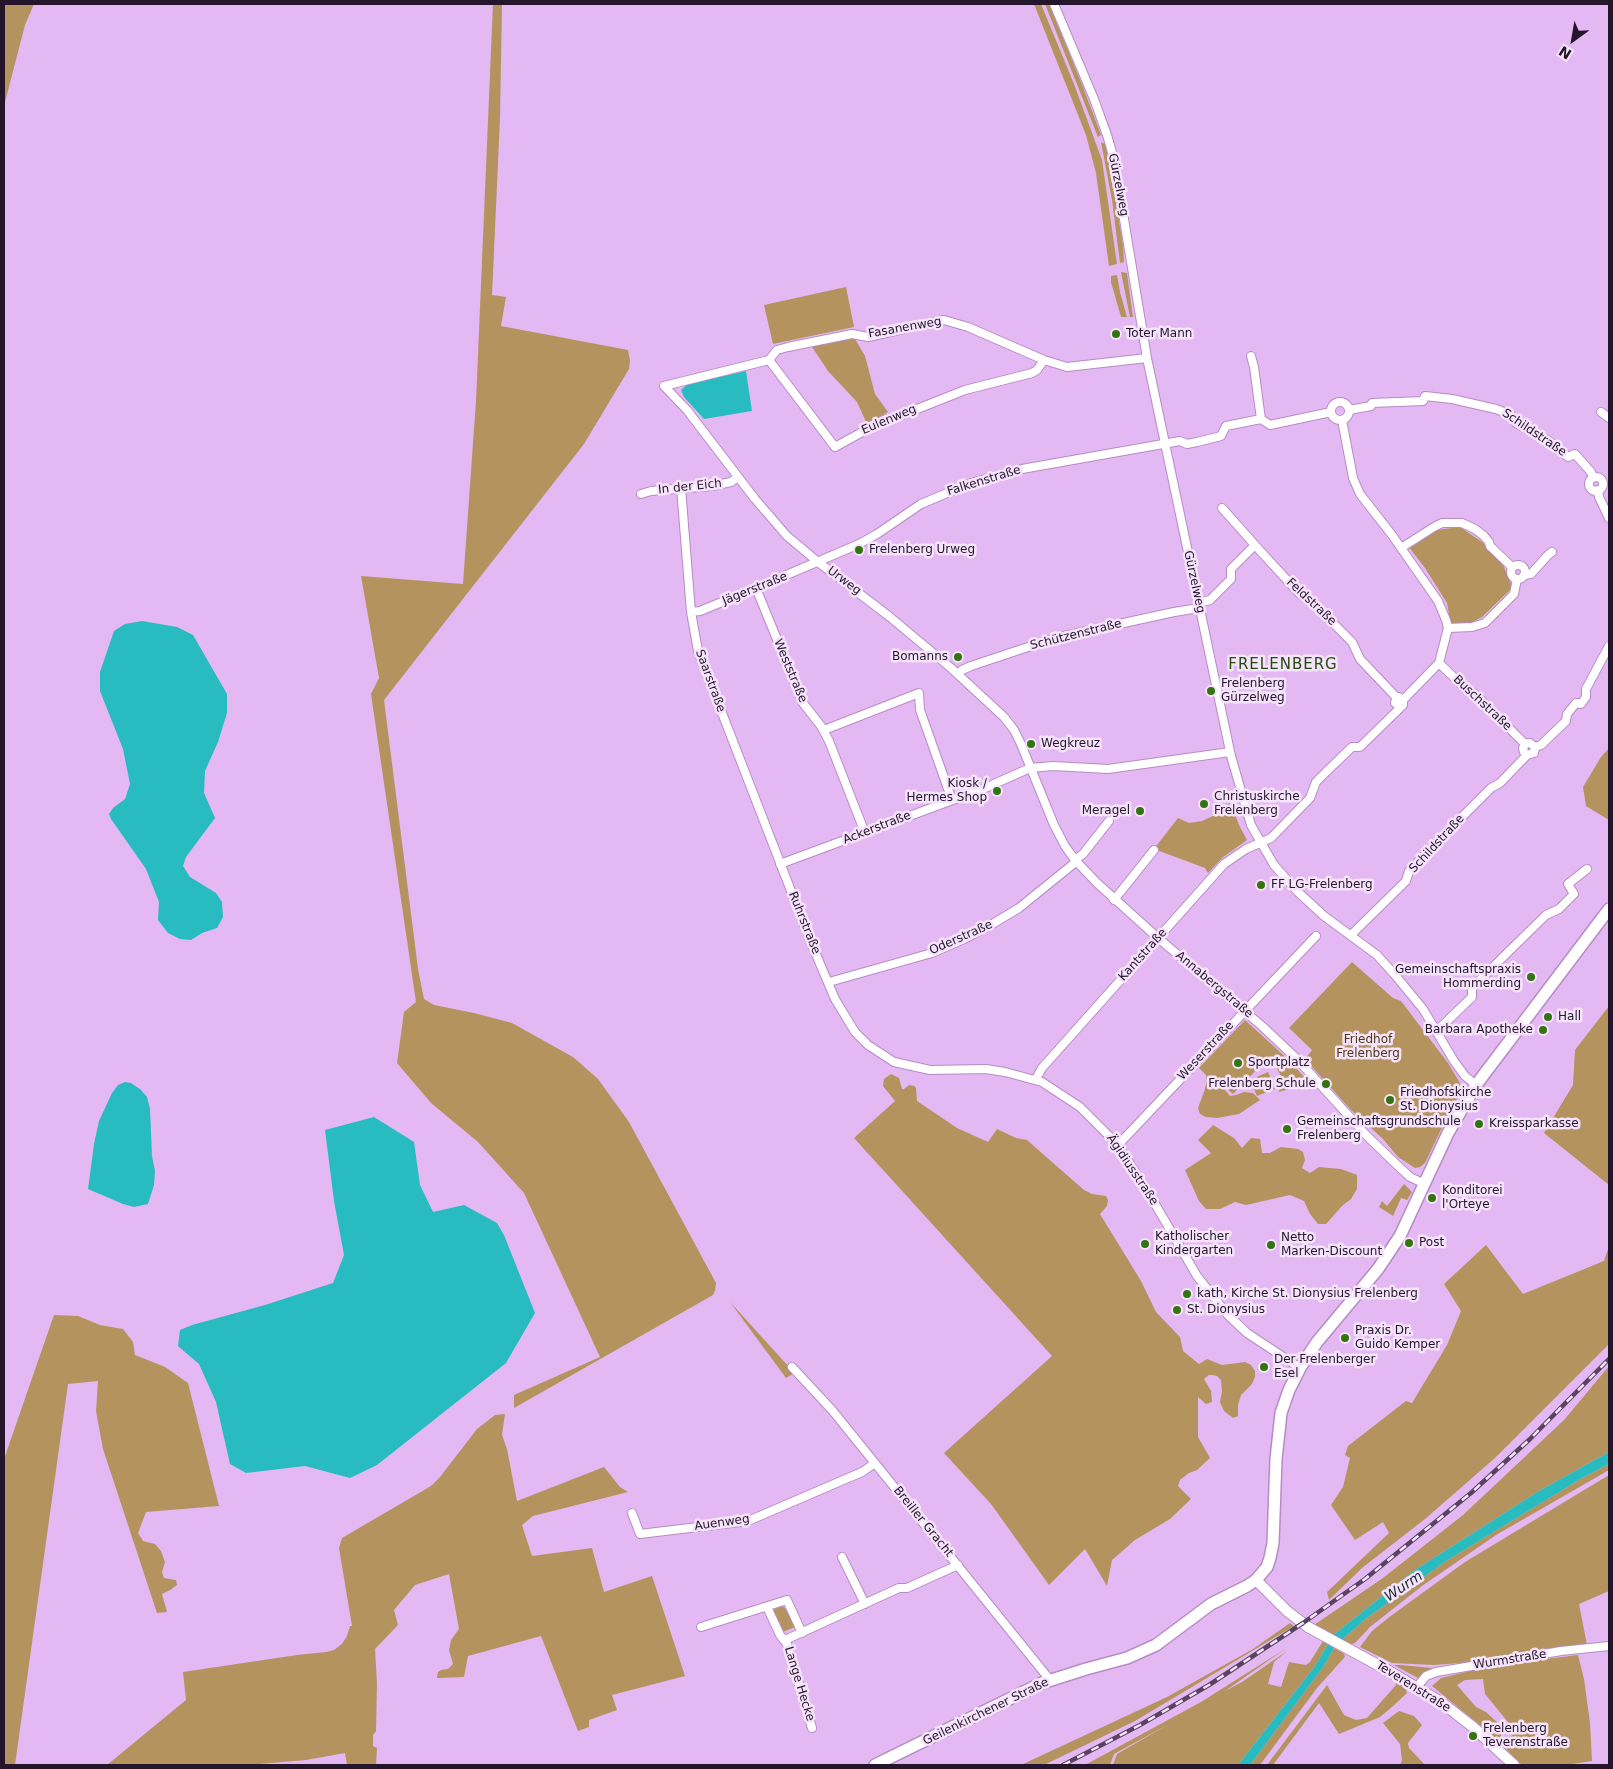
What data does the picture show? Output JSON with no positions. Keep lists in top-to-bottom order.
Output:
{
  "streets": {
    "main road": ["Geilenkirchener Straße"],
    "street": [
      "Gürzelweg",
      "Fasanenweg",
      "Eulenweg",
      "Schildstraße",
      "Falkenstraße",
      "In der Eich",
      "Urweg",
      "Jägerstraße",
      "Feldstraße",
      "Schützenstraße",
      "Weststraße",
      "Saarstraße",
      "Buschstraße",
      "Ackerstraße",
      "Ruhrstraße",
      "Oderstraße",
      "Kantstraße",
      "Annabergstraße",
      "Weserstraße",
      "Ägidiusstraße",
      "Breiller Gracht",
      "Auenweg",
      "Wurmstraße",
      "Lange Hecke",
      "Teverenstraße"
    ]
  },
  "crossings": [
    ["Gürzelweg", "Fasanenweg"],
    ["Gürzelweg", "Schildstraße"],
    ["Gürzelweg", "Falkenstraße"],
    ["Gürzelweg", "Schützenstraße"],
    ["Gürzelweg", "Ackerstraße"],
    ["Gürzelweg", "Kantstraße"],
    ["Gürzelweg", "Geilenkirchener Straße"],
    ["Fasanenweg", "Eulenweg"],
    ["Fasanenweg", "Urweg"],
    ["Schildstraße", "Falkenstraße"],
    ["Schildstraße", "Buschstraße"],
    ["Falkenstraße", "Urweg"],
    ["Falkenstraße", "Jägerstraße"],
    ["In der Eich", "Urweg"],
    ["In der Eich", "Saarstraße"],
    ["Urweg", "Jägerstraße"],
    ["Urweg", "Schützenstraße"],
    ["Urweg", "Ackerstraße"],
    ["Urweg", "Annabergstraße"],
    ["Jägerstraße", "Weststraße"],
    ["Jägerstraße", "Saarstraße"],
    ["Feldstraße", "Kantstraße"],
    ["Weststraße", "Ackerstraße"],
    ["Saarstraße", "Ackerstraße"],
    ["Saarstraße", "Ruhrstraße"],
    ["Ackerstraße", "Ruhrstraße"],
    ["Ackerstraße", "Annabergstraße"],
    ["Ruhrstraße", "Oderstraße"],
    ["Ruhrstraße", "Ägidiusstraße"],
    ["Oderstraße", "Annabergstraße"],
    ["Oderstraße", "Ägidiusstraße"],
    ["Kantstraße", "Annabergstraße"],
    ["Kantstraße", "Ägidiusstraße"],
    ["Annabergstraße", "Weserstraße"],
    ["Annabergstraße", "Geilenkirchener Straße"],
    ["Weserstraße", "Ägidiusstraße"],
    ["Ägidiusstraße", "Geilenkirchener Straße"],
    ["Breiller Gracht", "Auenweg"],
    ["Breiller Gracht", "Lange Hecke"],
    ["Breiller Gracht", "Geilenkirchener Straße"],
    ["Wurmstraße", "Teverenstraße"],
    ["Teverenstraße", "Geilenkirchener Straße"]
  ],
  "districts": ["FRELENBERG"],
  "water": ["Wurm"],
  "parks": ["Friedhof Frelenberg"],
  "places": [
    "Toter Mann",
    "Frelenberg Urweg",
    "Bomanns",
    "Frelenberg Gürzelweg",
    "Wegkreuz",
    "Kiosk / Hermes Shop",
    "Christuskirche Frelenberg",
    "Meragel",
    "FF LG-Frelenberg",
    "Gemeinschaftspraxis Hommerding",
    "Hall",
    "Barbara Apotheke",
    "Sportplatz",
    "Frelenberg Schule",
    "Friedhofskirche St. Dionysius",
    "Kreissparkasse",
    "Gemeinschaftsgrundschule Frelenberg",
    "Konditorei l'Orteye",
    "Post",
    "Katholischer Kindergarten",
    "Netto Marken-Discount",
    "kath, Kirche St. Dionysius Frelenberg",
    "St. Dionysius",
    "Praxis Dr. Guido Kemper",
    "Der Frelenberger Esel",
    "Frelenberg Teverenstraße"
  ],
  "north": "bottom left"
}
